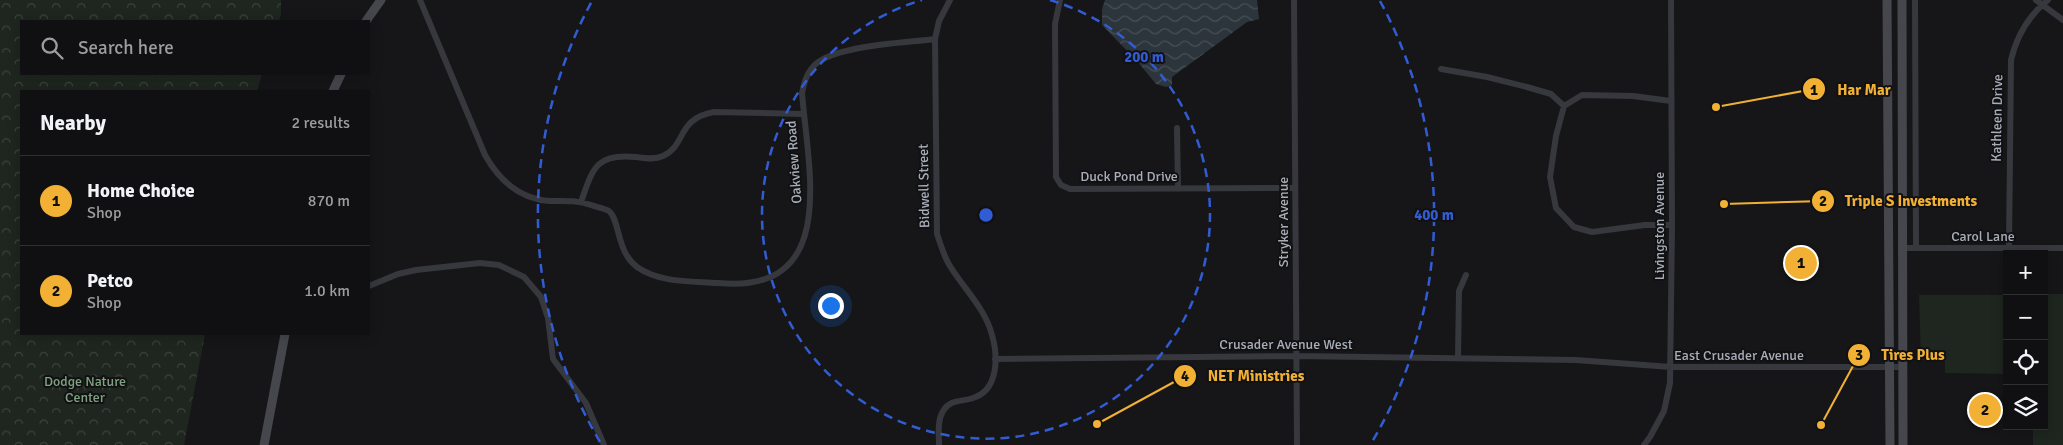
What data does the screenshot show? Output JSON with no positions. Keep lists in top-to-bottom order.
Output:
{
  "streets": {
    "street": [
      "Kathleen Drive",
      "Oakview Road",
      "Duck Pond Drive",
      "Bidwell Street",
      "Stryker Avenue",
      "Livingston Avenue",
      "Carol Lane",
      "Crusader Avenue West",
      "East Crusader Avenue"
    ]
  },
  "crossings": [
    ["Kathleen Drive", "Carol Lane"],
    ["Oakview Road", "Bidwell Street"],
    ["Duck Pond Drive", "Stryker Avenue"],
    ["Bidwell Street", "Crusader Avenue West"],
    ["Stryker Avenue", "Crusader Avenue West"],
    ["Livingston Avenue", "East Crusader Avenue"],
    ["Crusader Avenue West", "East Crusader Avenue"]
  ],
  "parks": ["Dodge Nature Center"],
  "places": [
    "Har Mar",
    "Triple S Investments",
    "NET Ministries",
    "Tires Plus"
  ],
  "page": {
    "search": "Search here",
    "heading": ["Nearby", "2 results"],
    "list": [
      {
        "mark": "1",
        "name": "Home Choice",
        "note": "Shop",
        "value": "870 m"
      },
      {
        "mark": "2",
        "name": "Petco",
        "note": "Shop",
        "value": "1.0 km"
      }
    ],
    "pins": ["1", "2"],
    "map_buttons": ["+", "−"]
  },
  "rings": ["200 m", "400 m"]
}
